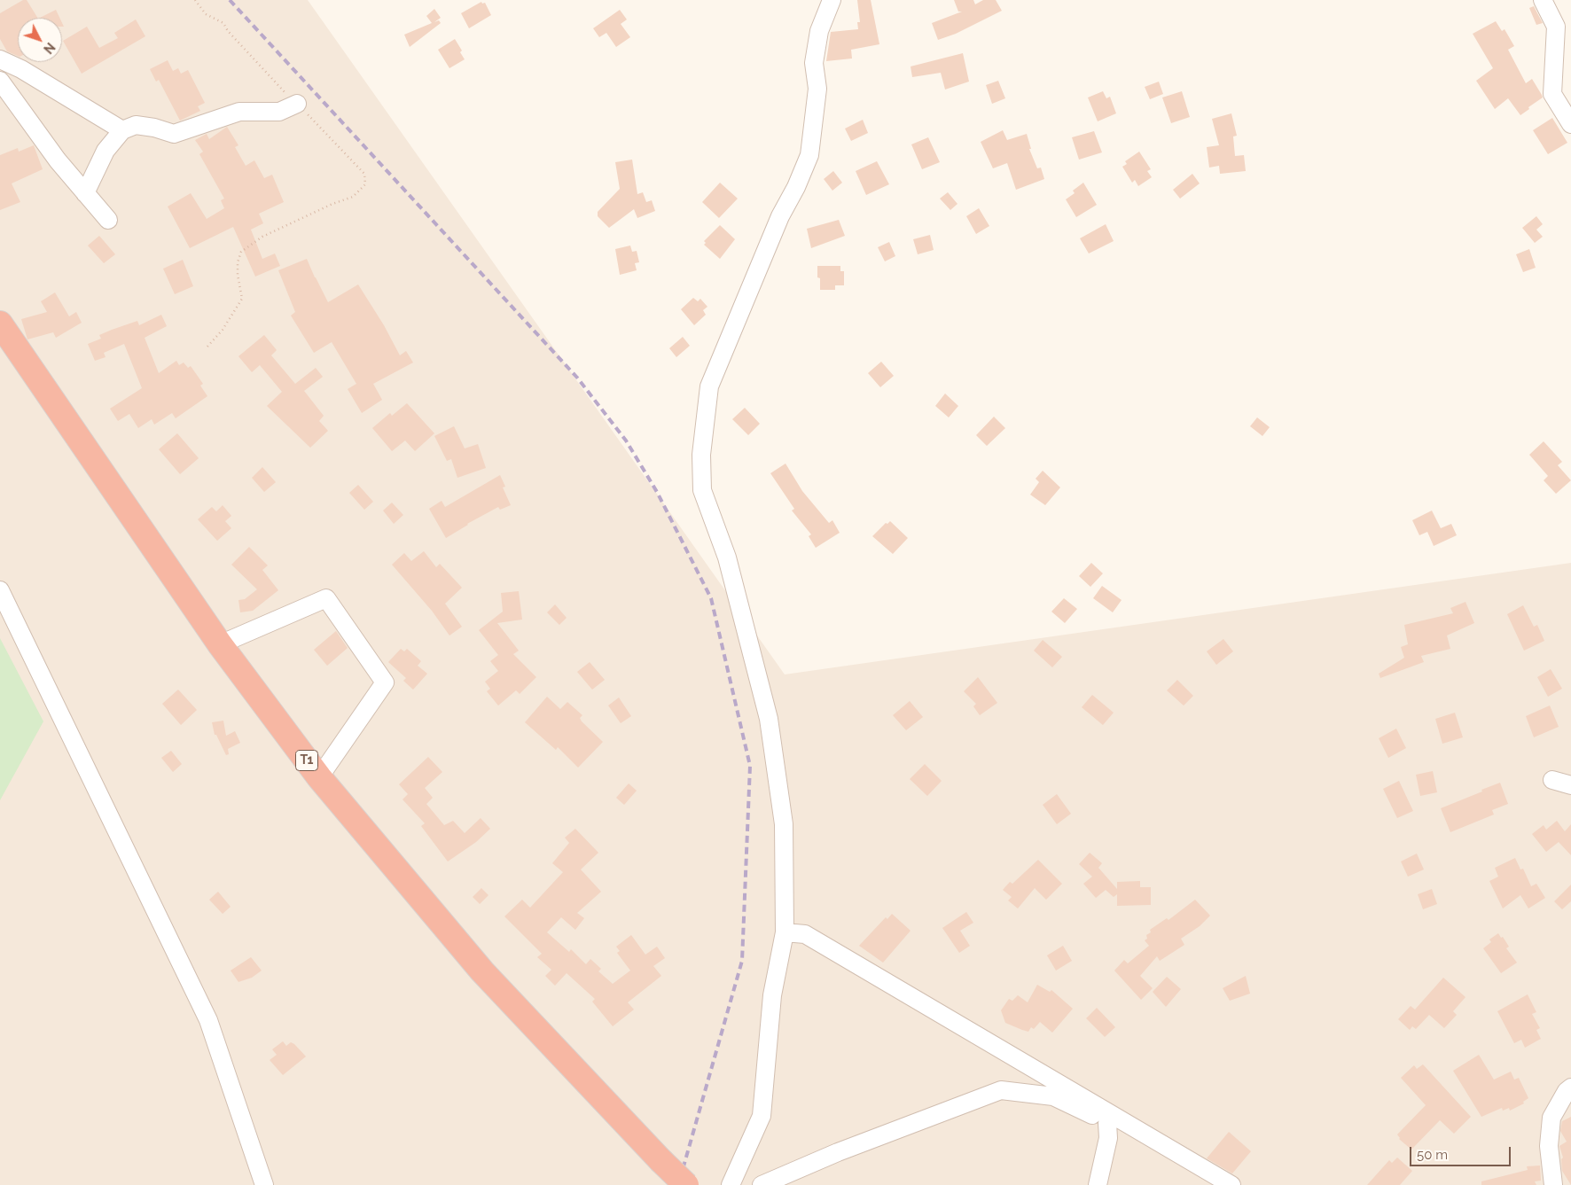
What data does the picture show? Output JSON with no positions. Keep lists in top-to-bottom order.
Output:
{
  "streets": {
    "highway": ["T1"]
  },
  "scale_bar": "50 m",
  "north": "bottom right"
}
